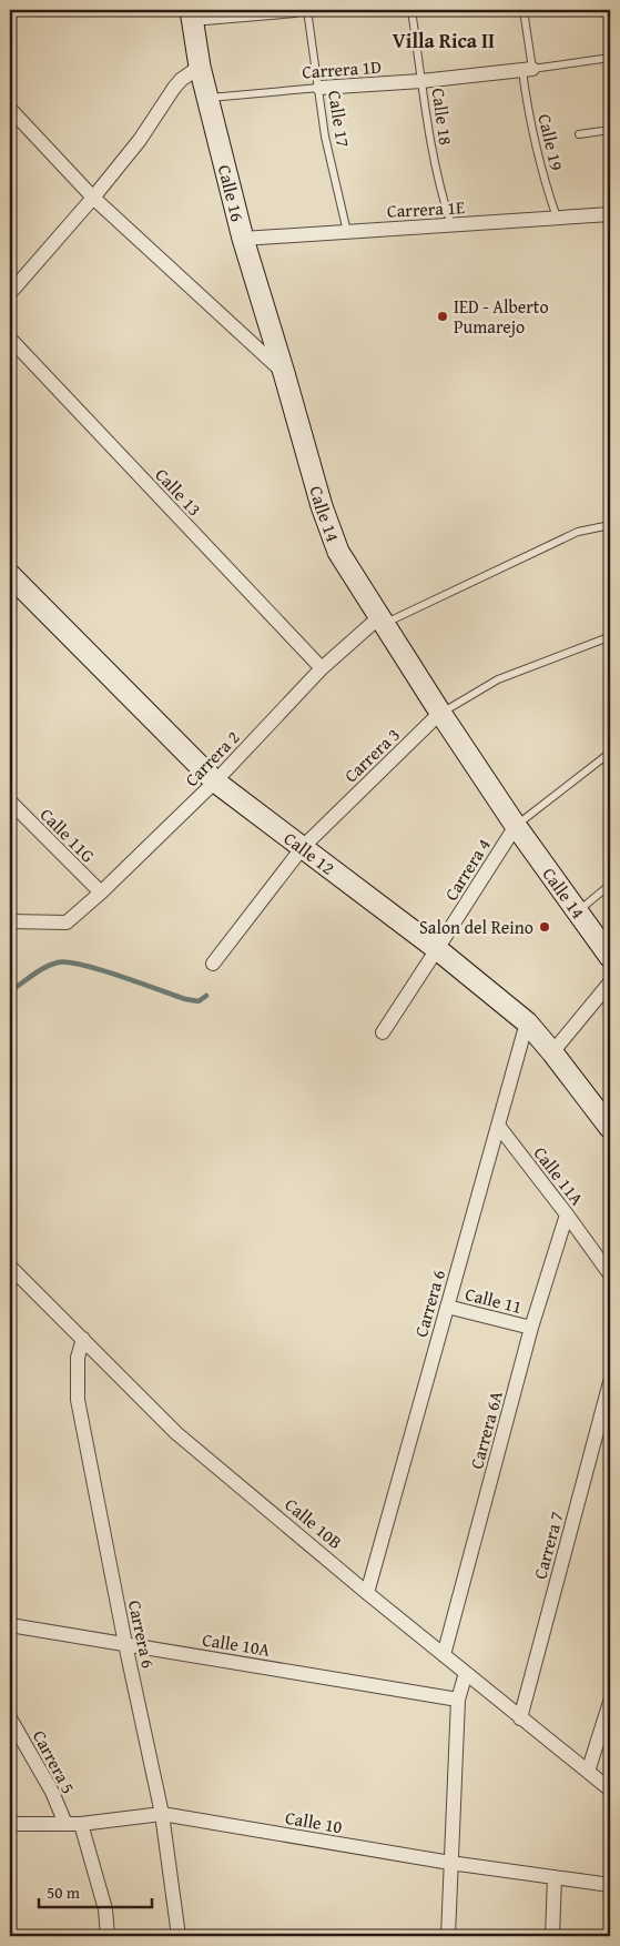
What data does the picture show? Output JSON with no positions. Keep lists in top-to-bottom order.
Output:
{
  "streets": {
    "street": [
      "Carrera 1D",
      "Calle 16",
      "Carrera 1E",
      "Calle 13",
      "Calle 14",
      "Carrera 3",
      "Carrera 2",
      "Calle 11G",
      "Calle 12",
      "Carrera 4",
      "Calle 11A",
      "Calle 11",
      "Carrera 6",
      "Carrera 6A",
      "Calle 10B",
      "Carrera 7",
      "Calle 10A",
      "Carrera 5",
      "Calle 10"
    ],
    "lane": ["Calle 18", "Calle 17", "Calle 19"]
  },
  "crossings": [
    ["Carrera 1D", "Calle 18"],
    ["Carrera 1D", "Calle 17"],
    ["Carrera 1D", "Calle 19"],
    ["Carrera 1D", "Calle 16"],
    ["Calle 18", "Carrera 1E"],
    ["Calle 17", "Carrera 1E"],
    ["Calle 19", "Carrera 1E"],
    ["Calle 16", "Carrera 1E"],
    ["Calle 16", "Calle 14"],
    ["Calle 13", "Carrera 2"],
    ["Calle 14", "Carrera 3"],
    ["Calle 14", "Carrera 2"],
    ["Calle 14", "Carrera 4"],
    ["Carrera 3", "Calle 12"],
    ["Carrera 2", "Calle 11G"],
    ["Carrera 2", "Calle 12"],
    ["Calle 12", "Carrera 4"],
    ["Calle 12", "Carrera 6"],
    ["Calle 11A", "Carrera 6"],
    ["Calle 11A", "Carrera 6A"],
    ["Calle 11", "Carrera 6"],
    ["Calle 11", "Carrera 6A"],
    ["Carrera 6", "Calle 10B"],
    ["Carrera 6", "Calle 10A"],
    ["Carrera 6", "Calle 10"],
    ["Carrera 6A", "Calle 10B"],
    ["Calle 10B", "Carrera 7"],
    ["Carrera 5", "Calle 10"]
  ],
  "districts": ["Villa Rica II"],
  "places": ["IED - Alberto Pumarejo", "Salon del Reino"],
  "scale_bar": "50 m"
}
